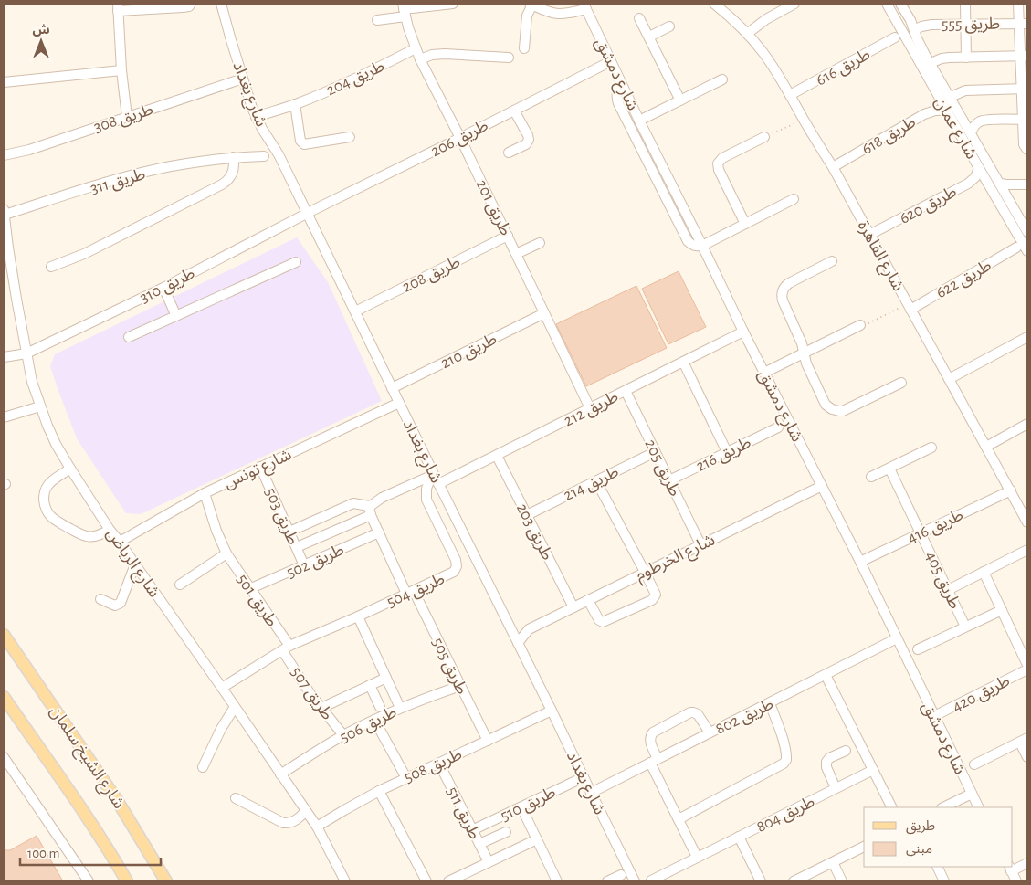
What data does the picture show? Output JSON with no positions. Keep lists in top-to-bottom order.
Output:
{
  "streets": {
    "main road": ["شارع الشيخ سلمان"],
    "street": [
      "طريق 555",
      "طريق 616",
      "شارع دمشق",
      "طريق 204",
      "شارع بغداد",
      "طريق 308",
      "شارع عمان",
      "طريق 618",
      "طريق 206",
      "طريق 311",
      "طريق 620",
      "طريق 201",
      "شارع القاهرة",
      "طريق 208",
      "طريق 622",
      "طريق 310",
      "طريق 210",
      "طريق 212",
      "طريق 216",
      "طريق 205",
      "شارع تونس",
      "طريق 214",
      "طريق 503",
      "طريق 416",
      "طريق 203",
      "شارع الخرطوم",
      "طريق 502",
      "شارع الرياض",
      "طريق 405",
      "طريق 504",
      "طريق 501",
      "طريق 505",
      "طريق 507",
      "طريق 420",
      "طريق 802",
      "طريق 506",
      "طريق 508",
      "طريق 510",
      "طريق 511",
      "طريق 804"
    ]
  },
  "crossings": [
    ["طريق 555", "شارع عمان"],
    ["طريق 616", "شارع القاهرة"],
    ["شارع دمشق", "طريق 206"],
    ["شارع دمشق", "طريق 212"],
    ["شارع دمشق", "طريق 416"],
    ["شارع دمشق", "شارع الخرطوم"],
    ["شارع دمشق", "طريق 420"],
    ["شارع دمشق", "طريق 802"],
    ["طريق 204", "شارع بغداد"],
    ["طريق 204", "طريق 201"],
    ["شارع بغداد", "طريق 308"],
    ["شارع بغداد", "طريق 206"],
    ["شارع بغداد", "طريق 208"],
    ["شارع بغداد", "طريق 310"],
    ["شارع بغداد", "طريق 210"],
    ["شارع بغداد", "طريق 212"],
    ["شارع بغداد", "شارع تونس"],
    ["شارع بغداد", "شارع الخرطوم"],
    ["شارع بغداد", "طريق 504"],
    ["شارع بغداد", "طريق 802"],
    ["شارع بغداد", "طريق 508"],
    ["شارع بغداد", "طريق 510"],
    ["شارع عمان", "طريق 618"],
    ["شارع عمان", "طريق 620"],
    ["طريق 618", "شارع القاهرة"],
    ["طريق 206", "طريق 201"],
    ["طريق 206", "طريق 310"],
    ["طريق 311", "شارع الرياض"],
    ["طريق 620", "شارع القاهرة"],
    ["طريق 201", "طريق 208"],
    ["طريق 201", "طريق 210"],
    ["طريق 201", "طريق 212"],
    ["شارع القاهرة", "طريق 622"],
    ["شارع القاهرة", "طريق 416"],
    ["طريق 310", "شارع الرياض"],
    ["طريق 212", "طريق 205"],
    ["طريق 212", "طريق 203"],
    ["طريق 216", "طريق 205"],
    ["طريق 205", "طريق 214"],
    ["طريق 205", "شارع الخرطوم"],
    ["شارع تونس", "طريق 503"],
    ["شارع تونس", "شارع الرياض"],
    ["شارع تونس", "طريق 501"],
    ["طريق 214", "طريق 203"],
    ["طريق 503", "طريق 502"],
    ["طريق 416", "طريق 405"],
    ["طريق 203", "شارع الخرطوم"],
    ["طريق 502", "طريق 501"],
    ["شارع الرياض", "طريق 506"],
    ["شارع الرياض", "طريق 508"],
    ["طريق 504", "طريق 501"],
    ["طريق 504", "طريق 505"],
    ["طريق 504", "طريق 507"],
    ["طريق 501", "طريق 507"],
    ["طريق 505", "طريق 506"],
    ["طريق 505", "طريق 508"],
    ["طريق 507", "طريق 506"],
    ["طريق 508", "طريق 511"],
    ["طريق 510", "طريق 511"]
  ],
  "legend": ["طريق", "مبنى"],
  "scale_bar": "100 m",
  "north": "top"
}
